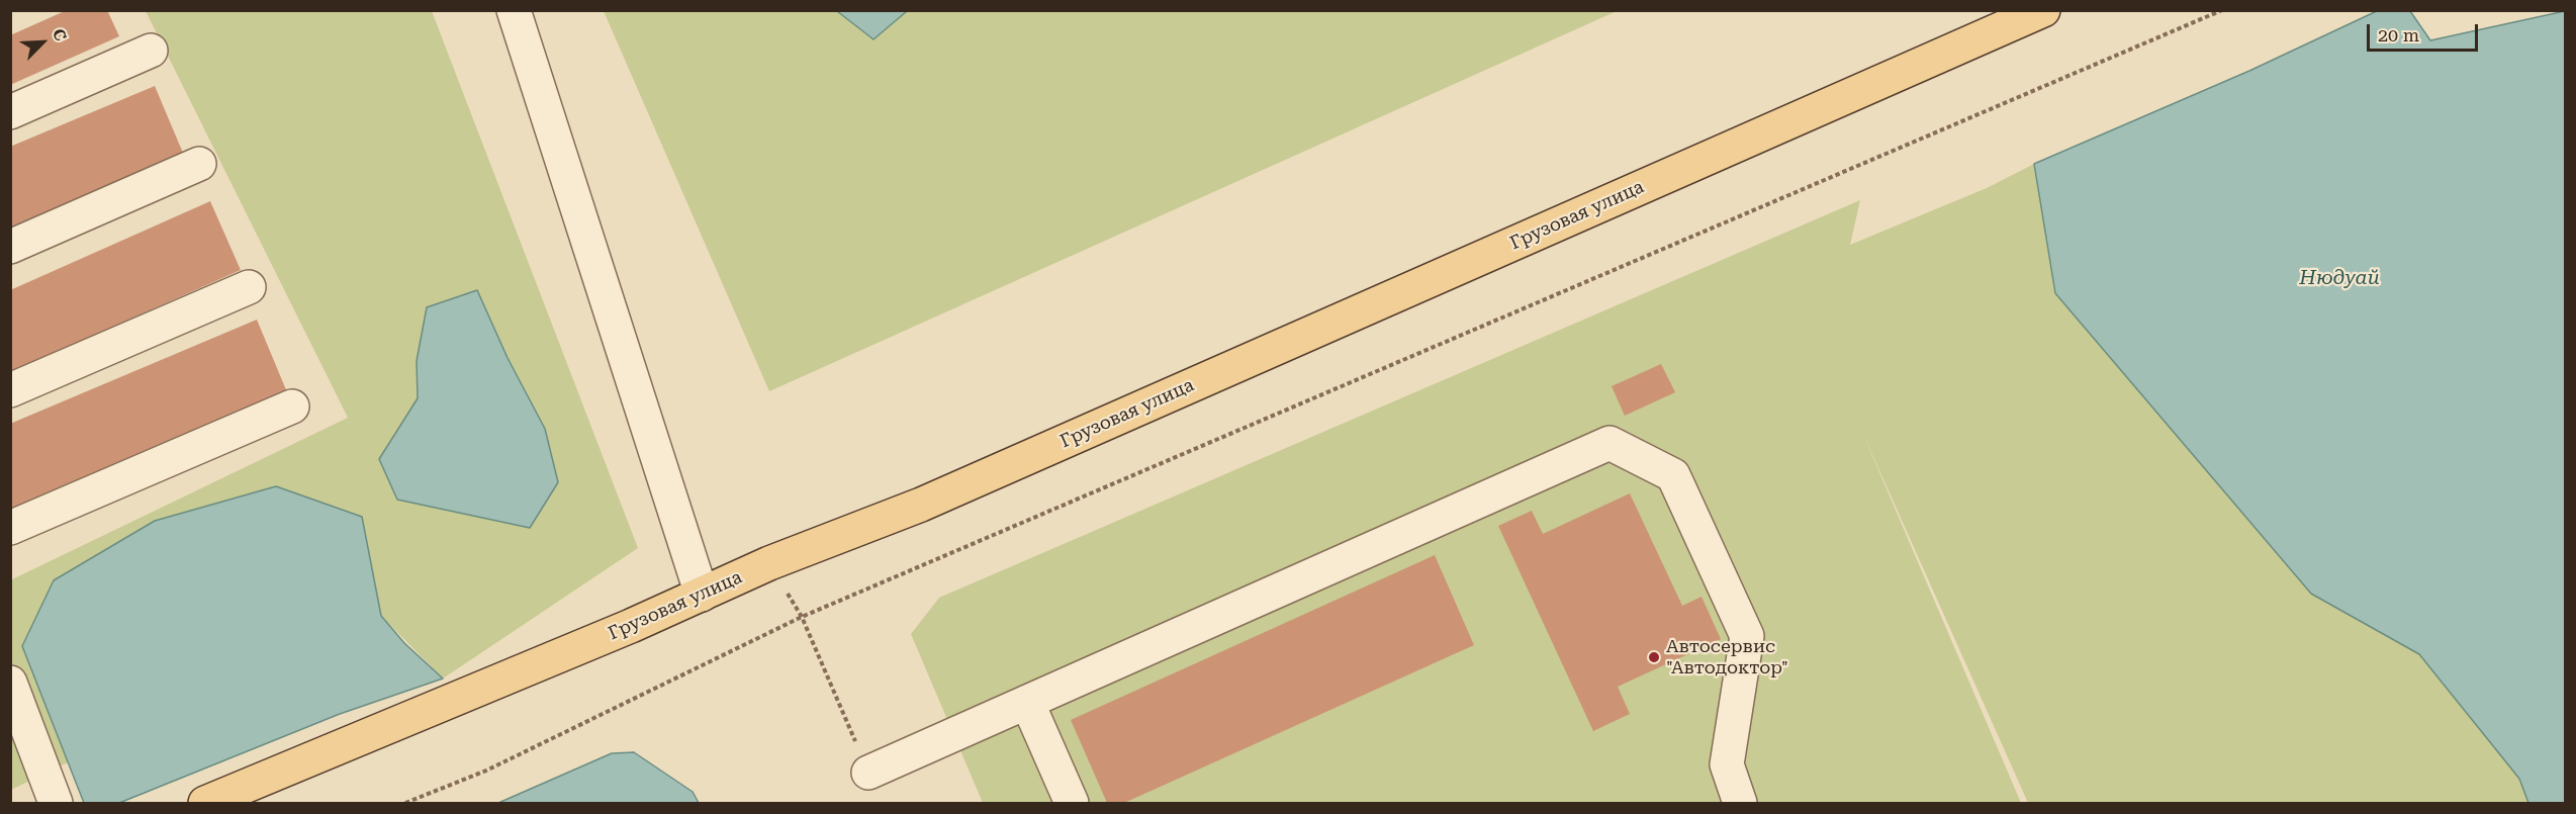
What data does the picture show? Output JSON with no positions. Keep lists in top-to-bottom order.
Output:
{
  "streets": {
    "main road": ["Грузовая улица"]
  },
  "water": ["Нюдуай"],
  "places": ["Автосервис \"Автодоктор\""],
  "scale_bar": "20 m",
  "north": "top right"
}
